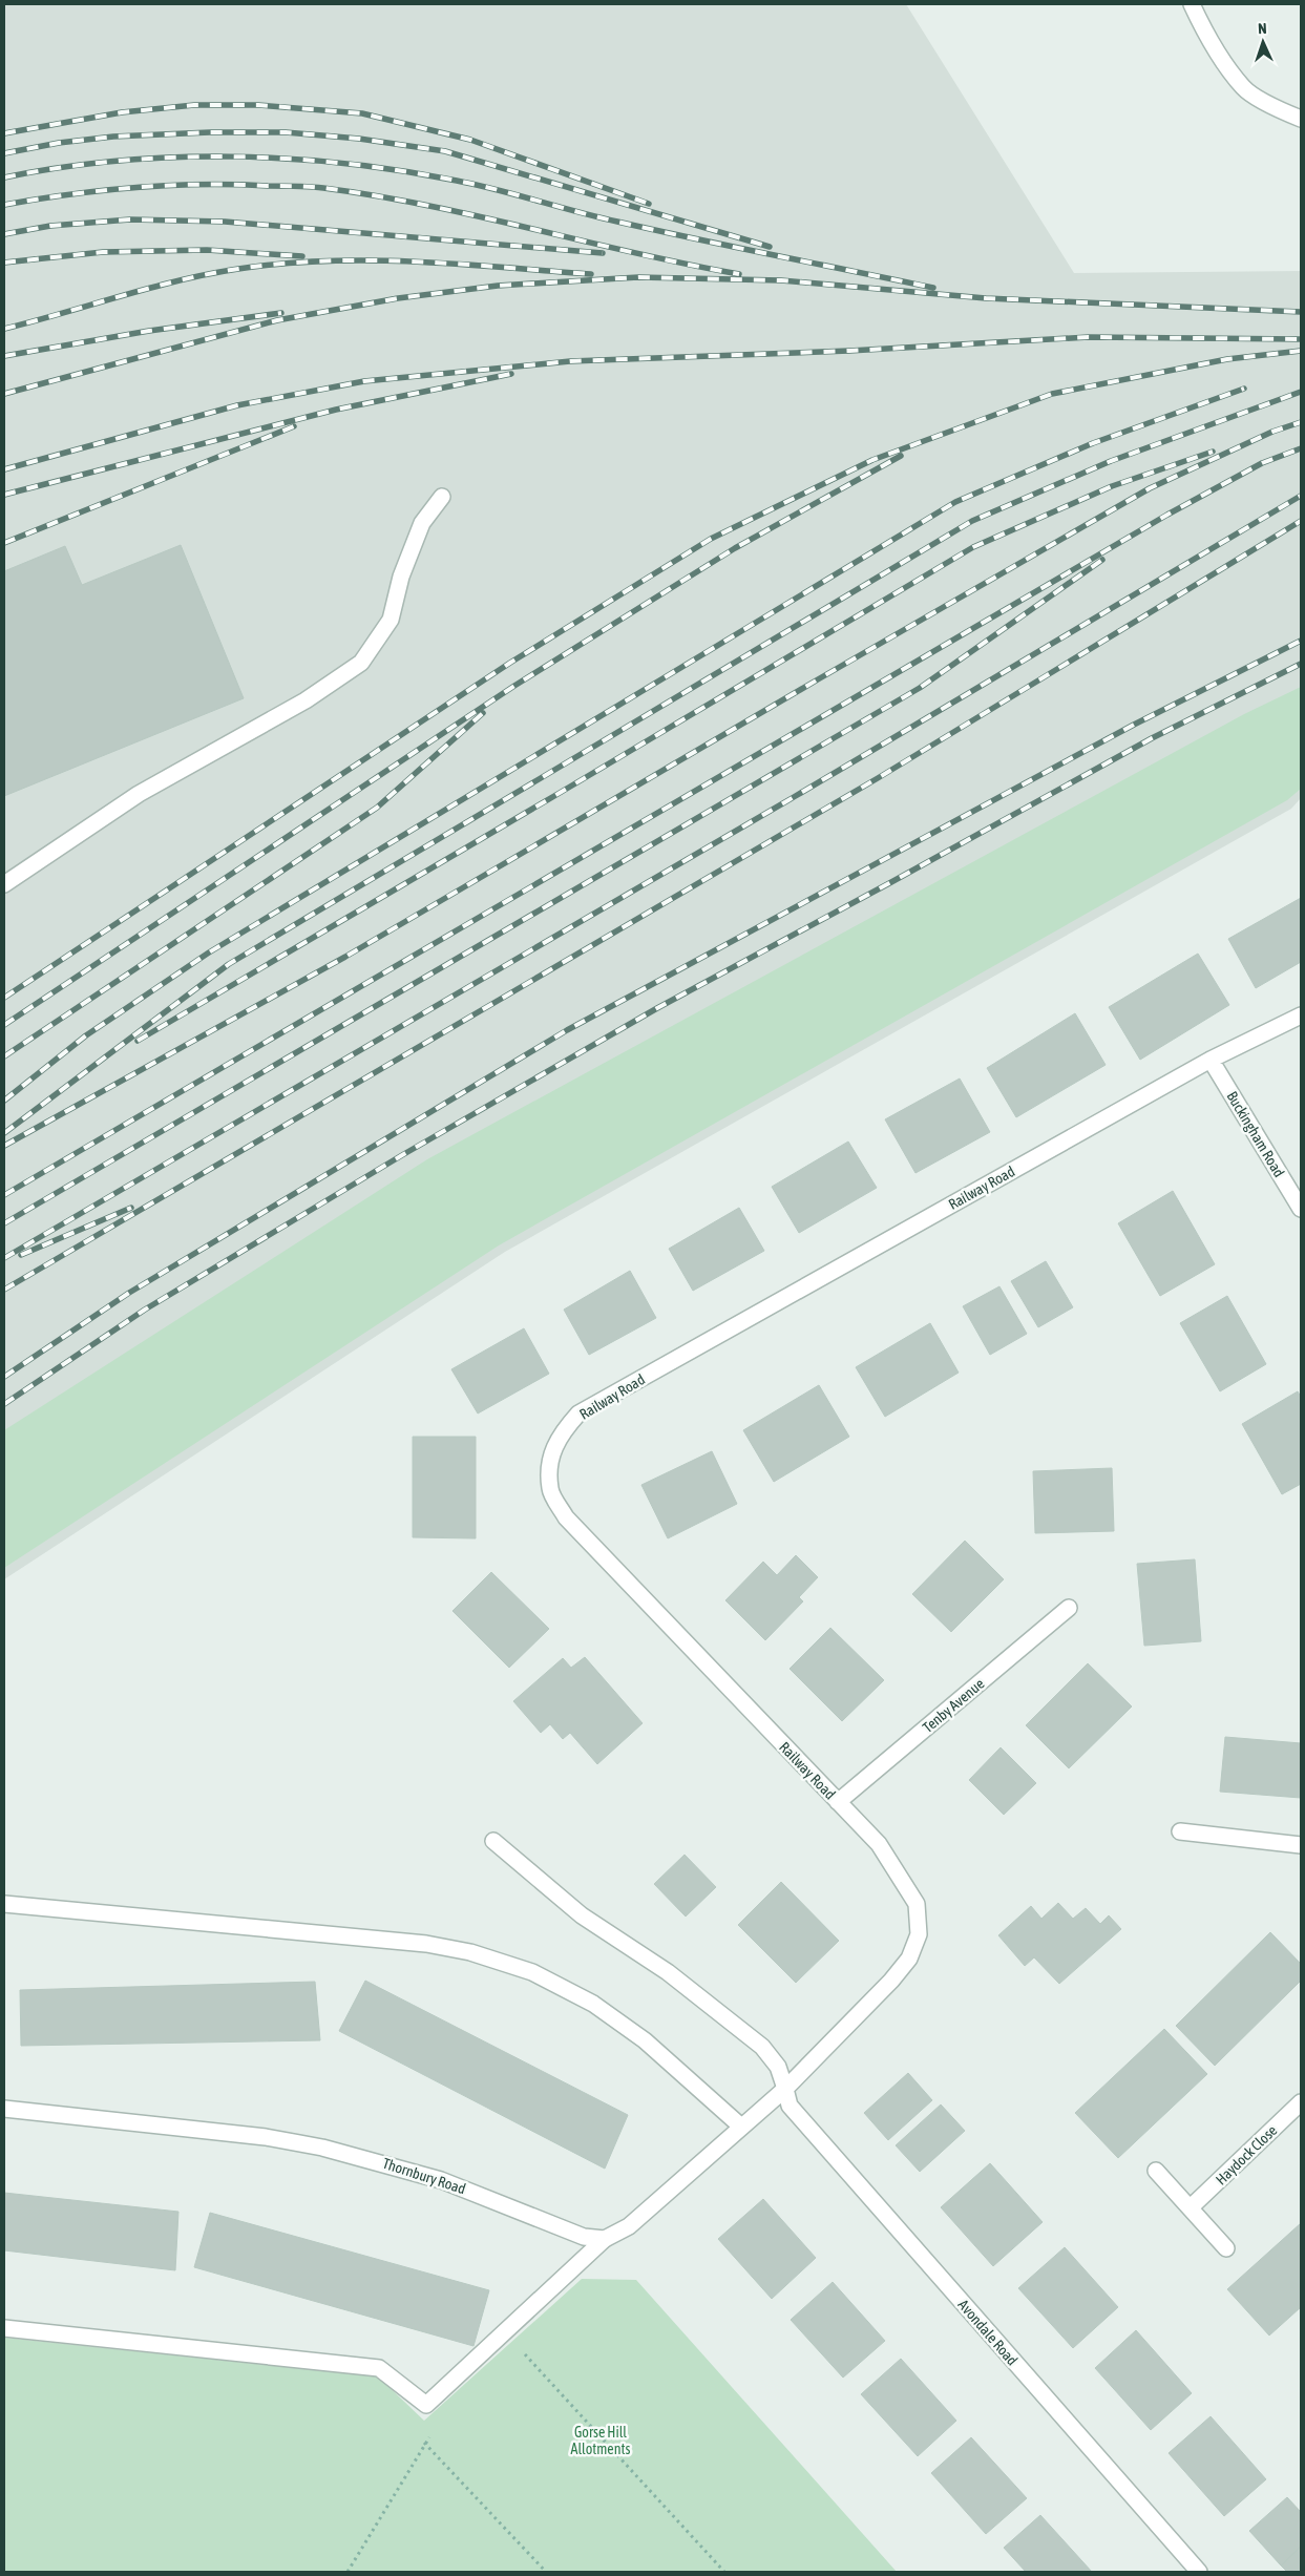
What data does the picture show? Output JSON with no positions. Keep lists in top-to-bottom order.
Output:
{
  "streets": {
    "street": [
      "Buckingham Road",
      "Railway Road",
      "Tenby Avenue",
      "Haydock Close",
      "Thornbury Road",
      "Avondale Road"
    ]
  },
  "crossings": [
    ["Buckingham Road", "Railway Road"],
    ["Railway Road", "Tenby Avenue"],
    ["Railway Road", "Avondale Road"]
  ],
  "parks": ["Gorse Hill Allotments"],
  "north": "top"
}
